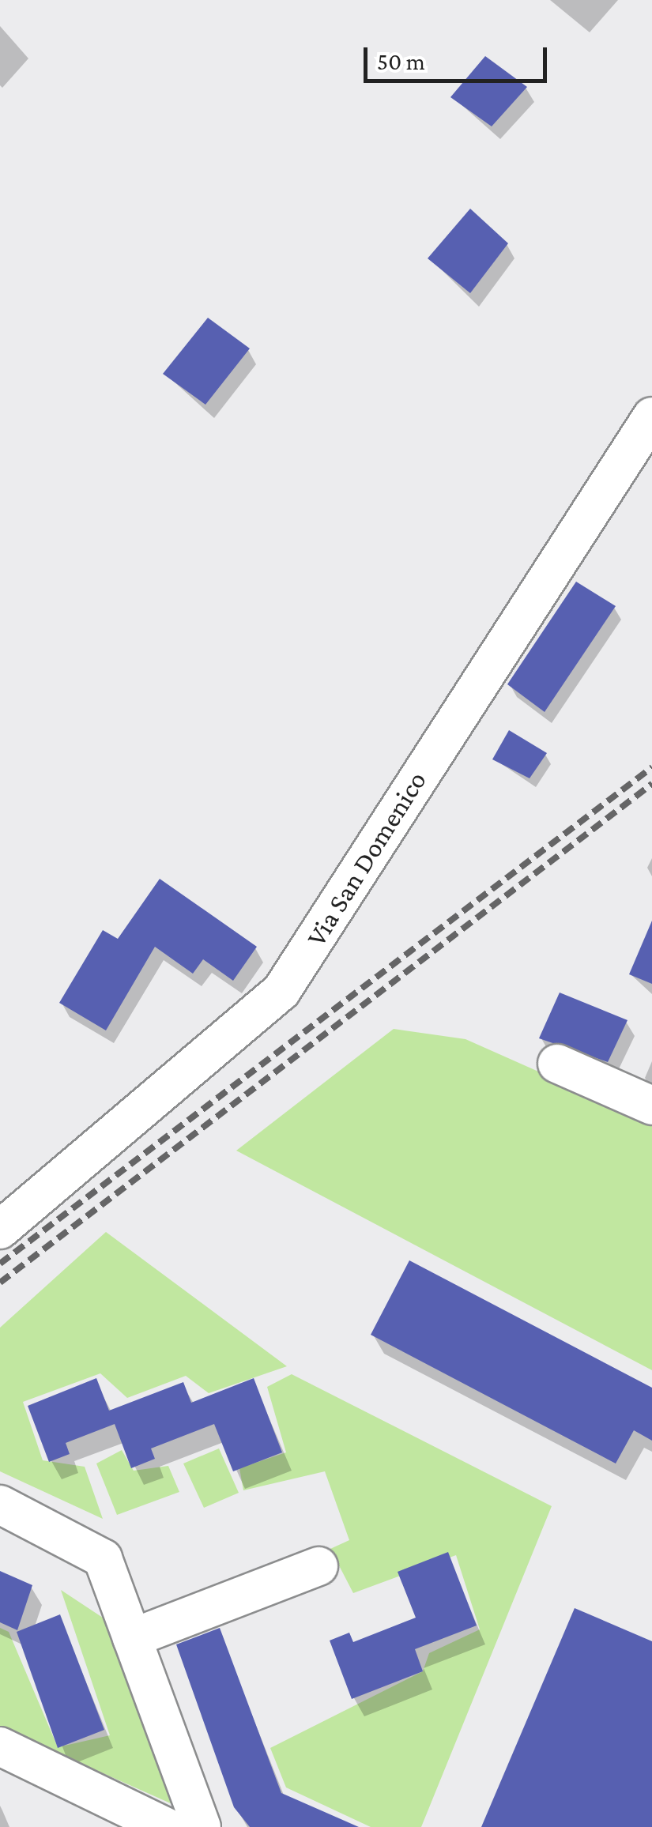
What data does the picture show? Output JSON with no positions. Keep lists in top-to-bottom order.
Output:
{
  "streets": {
    "street": ["Via San Domenico"]
  },
  "scale_bar": "50 m"
}
